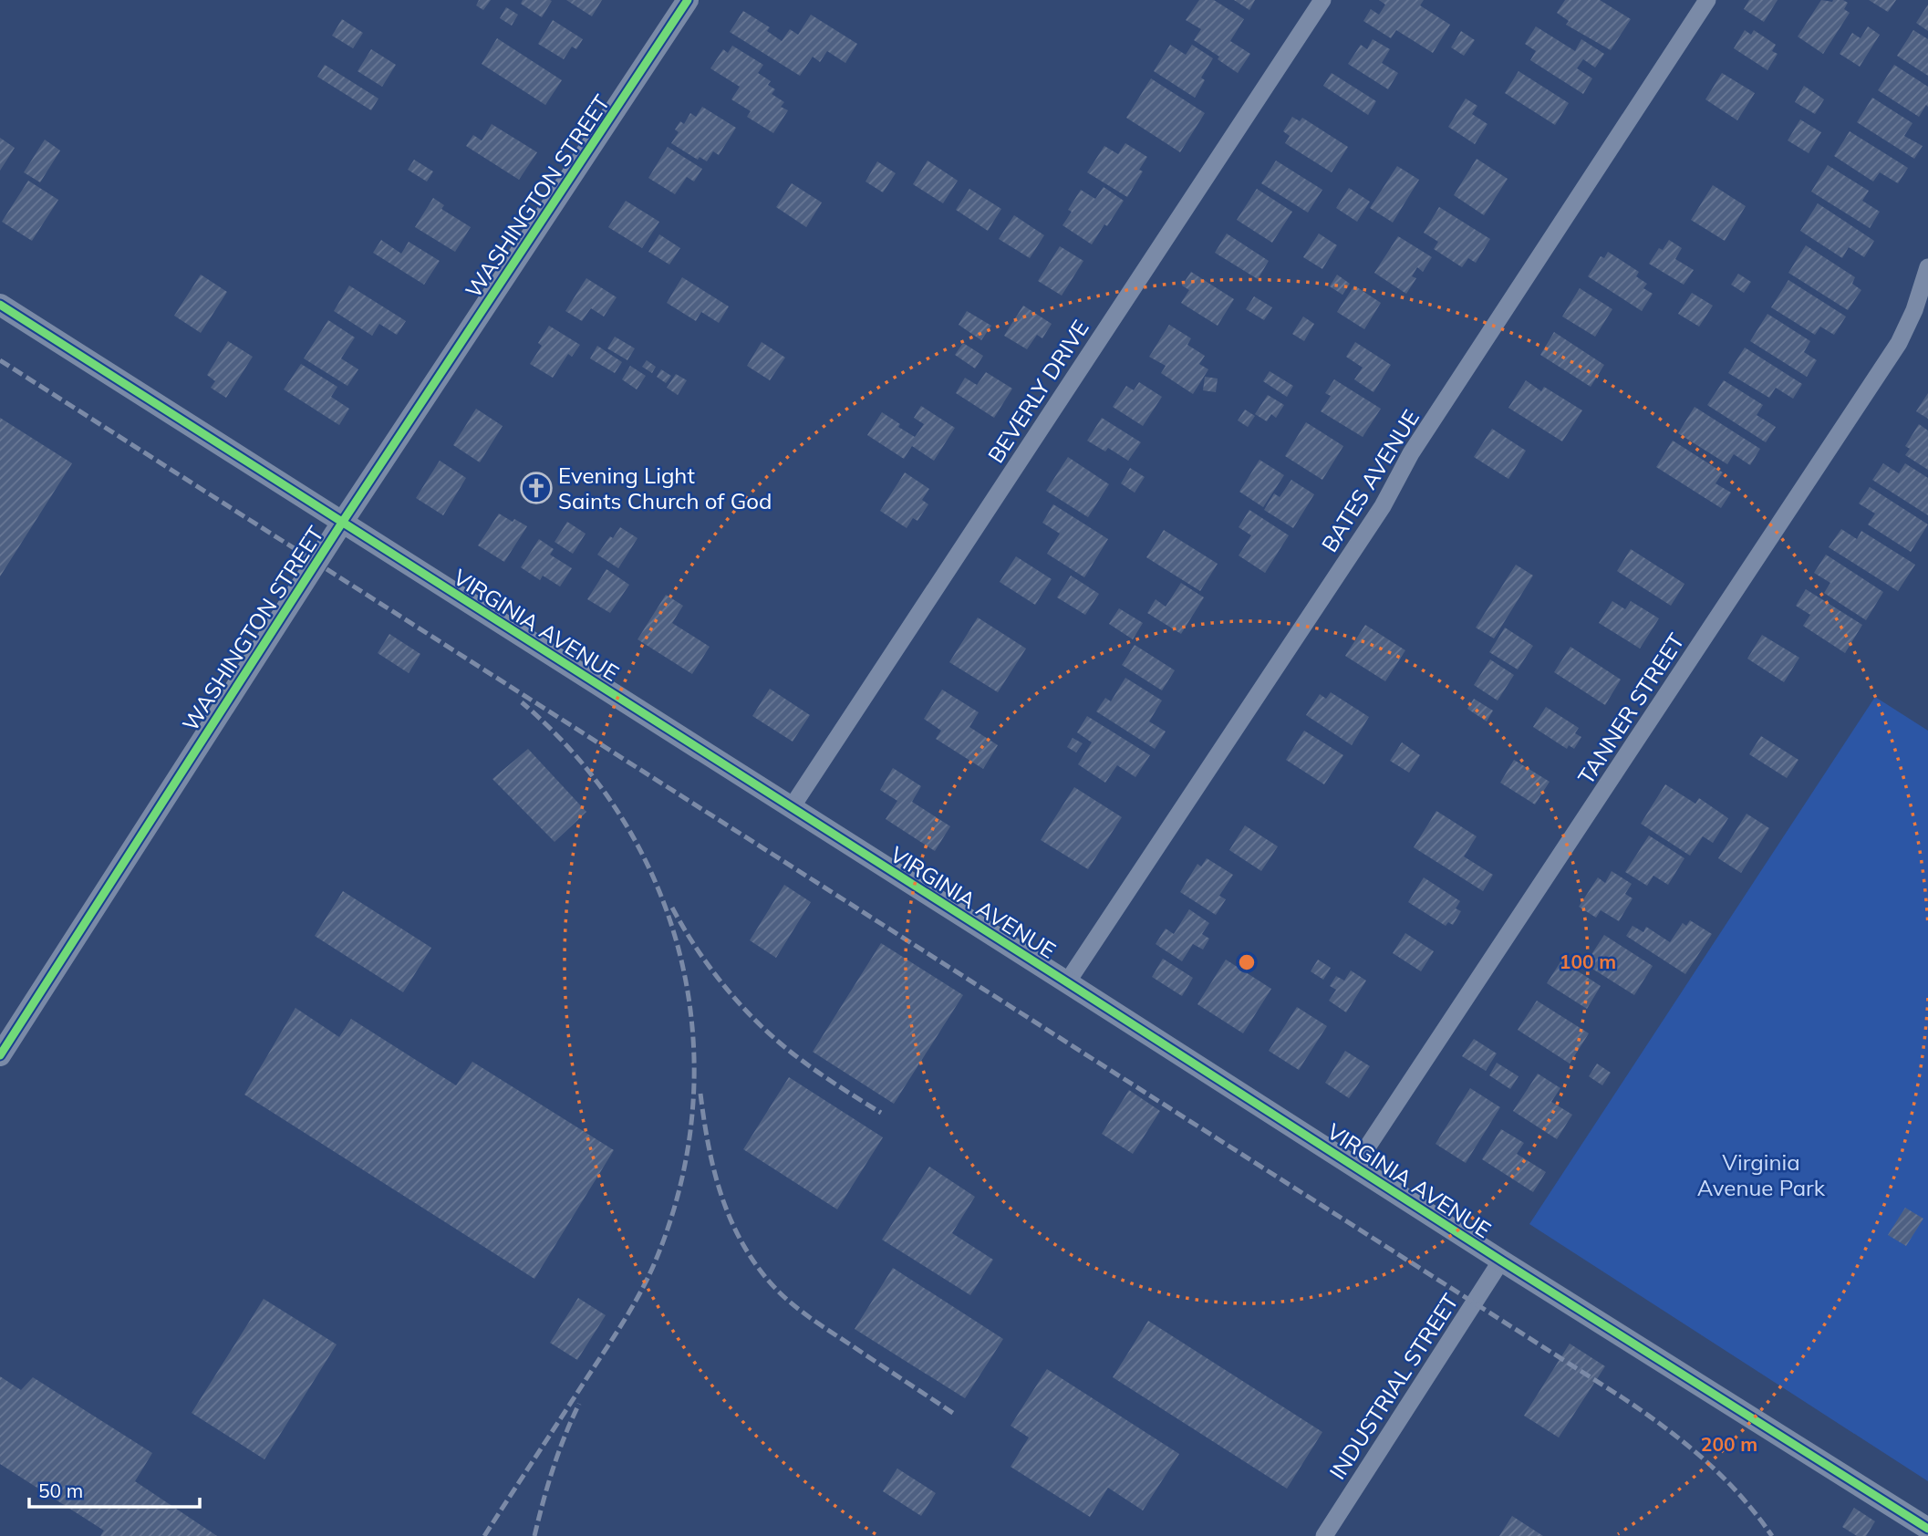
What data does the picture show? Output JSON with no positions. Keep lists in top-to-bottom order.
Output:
{
  "streets": {
    "street": [
      "WASHINGTON STREET",
      "BEVERLY DRIVE",
      "BATES AVENUE",
      "VIRGINIA AVENUE",
      "TANNER STREET",
      "INDUSTRIAL STREET"
    ]
  },
  "crossings": [
    ["WASHINGTON STREET", "VIRGINIA AVENUE"],
    ["BEVERLY DRIVE", "VIRGINIA AVENUE"],
    ["BATES AVENUE", "VIRGINIA AVENUE"],
    ["VIRGINIA AVENUE", "TANNER STREET"],
    ["VIRGINIA AVENUE", "INDUSTRIAL STREET"]
  ],
  "parks": ["Virginia Avenue Park"],
  "places": {
    "church": ["Evening Light Saints Church of God"]
  },
  "scale_bar": "50 m",
  "rings": ["100 m", "200 m"]
}
